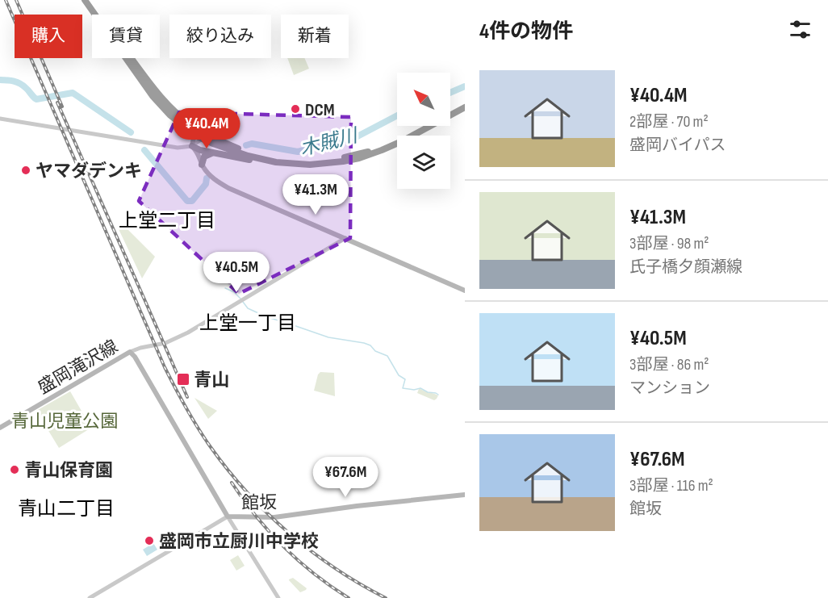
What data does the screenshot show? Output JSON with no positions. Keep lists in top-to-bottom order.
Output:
{
  "streets": {
    "main road": ["盛岡滝沢線", "館坂"]
  },
  "crossings": [
    ["盛岡滝沢線", "館坂"]
  ],
  "districts": ["上堂二丁目", "上堂一丁目", "青山二丁目"],
  "water": ["木賊川"],
  "parks": ["青山児童公園"],
  "places": {
    "other": [
      "DCM",
      "ヤマダデンキ",
      "青山保育園",
      "盛岡市立厨川中学校"
    ],
    "transit": ["青山"]
  },
  "north": "top left",
  "page": {
    "heading": "4件の物件",
    "chip": [
      "購入",
      "賃貸",
      "絞り込み",
      "新着"
    ],
    "list": [
      {
        "name": "¥40.4M",
        "note": "2部屋 · 70 m² · 盛岡バイパス"
      },
      {
        "name": "¥41.3M",
        "note": "3部屋 · 98 m² · 氏子橋夕顔瀬線"
      },
      {
        "name": "¥40.5M",
        "note": "3部屋 · 86 m² · マンション"
      },
      {
        "name": "¥67.6M",
        "note": "3部屋 · 116 m² · 館坂"
      }
    ],
    "price": [
      "¥40.4M",
      "¥41.3M",
      "¥40.5M",
      "¥67.6M"
    ]
  }
}
